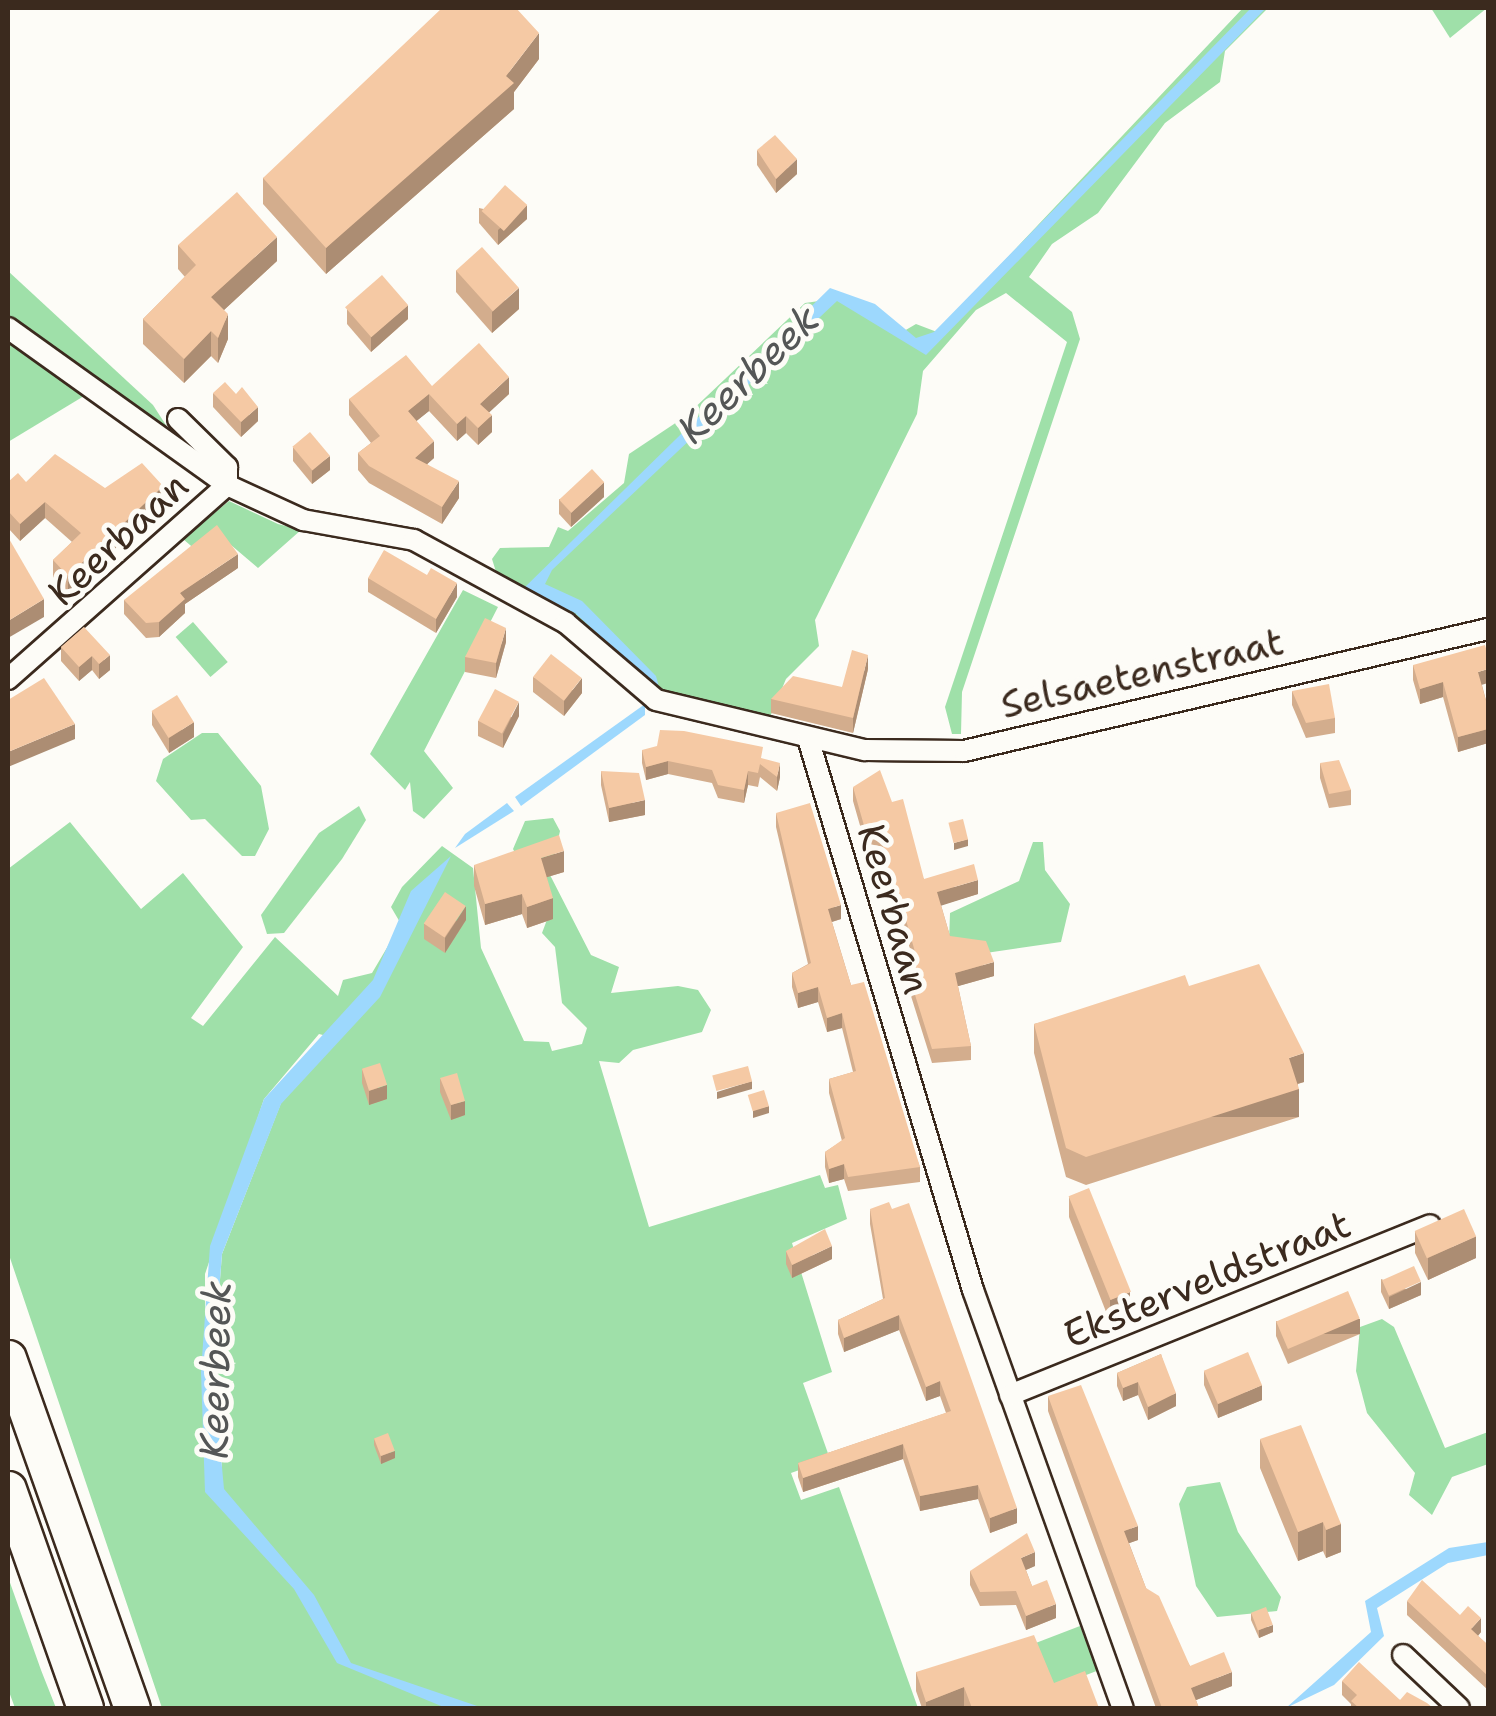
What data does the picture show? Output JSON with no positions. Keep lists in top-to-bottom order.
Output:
{
  "streets": {
    "street": ["Keerbaan", "Selsaetenstraat", "Eksterveldstraat"]
  },
  "crossings": [
    ["Keerbaan", "Selsaetenstraat"],
    ["Keerbaan", "Eksterveldstraat"]
  ],
  "water": ["Keerbeek"]
}
